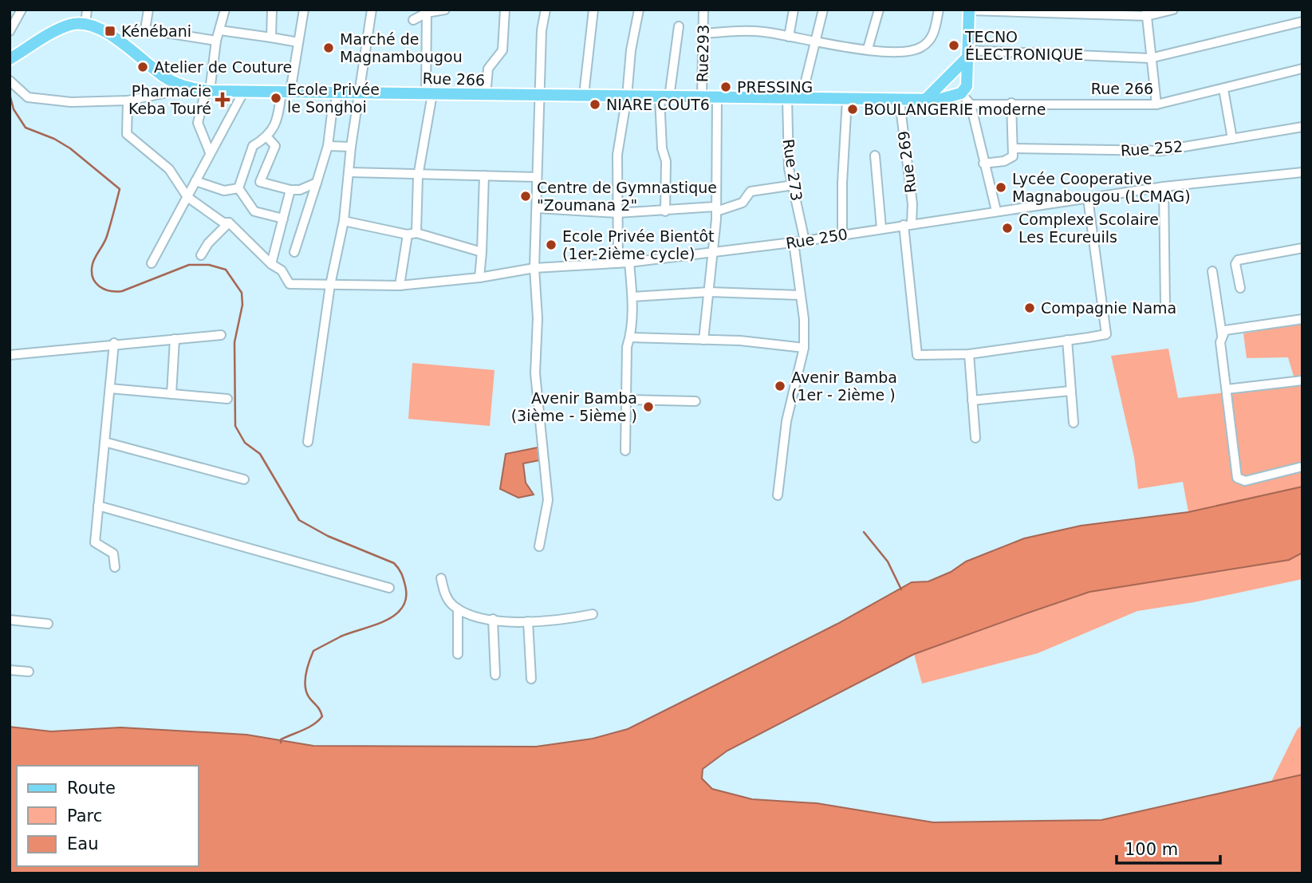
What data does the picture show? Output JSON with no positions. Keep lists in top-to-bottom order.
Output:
{
  "streets": {
    "main road": ["Rue 266"],
    "street": [
      "Rue293",
      "Rue 252",
      "Rue 269",
      "Rue 273",
      "Rue 250"
    ]
  },
  "crossings": [
    ["Rue293", "Rue 266"],
    ["Rue 266", "Rue 269"],
    ["Rue 266", "Rue 273"],
    ["Rue 269", "Rue 250"],
    ["Rue 273", "Rue 250"]
  ],
  "places": {
    "transit": ["Kénébani"],
    "other": [
      "TECNO ÉLECTRONIQUE",
      "Marché de Magnambougou",
      "Atelier de Couture",
      "PRESSING",
      "Ecole Privée le Songhoi",
      "NIARE COUT6",
      "BOULANGERIE moderne",
      "Lycée Cooperative Magnabougou (LCMAG)",
      "Centre de Gymnastique \"Zoumana 2\"",
      "Complexe Scolaire Les Ecureuils",
      "Ecole Privée Bientôt (1er-2ième cycle)",
      "Compagnie Nama",
      "Avenir Bamba (1er - 2ième )",
      "Avenir Bamba (3ième - 5ième )"
    ],
    "health": ["Pharmacie Keba Touré"]
  },
  "legend": ["Route", "Parc", "Eau"],
  "scale_bar": "100 m"
}
